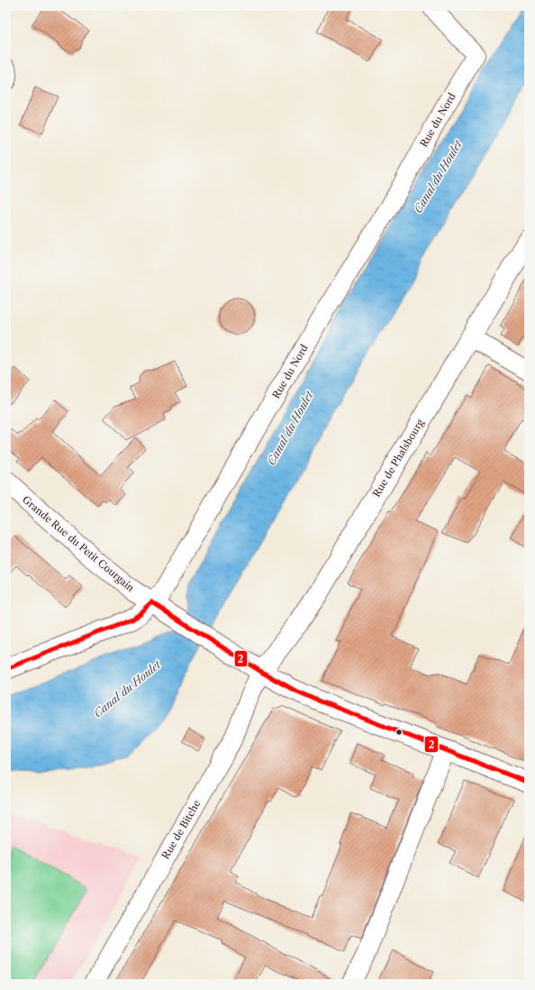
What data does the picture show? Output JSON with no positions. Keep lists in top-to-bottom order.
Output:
{
  "streets": {
    "street": [
      "Rue du Nord",
      "Rue de Phalsbourg",
      "Grande Rue du Petit Courgain",
      "Rue de Bitche"
    ]
  },
  "crossings": [
    ["Rue du Nord", "Grande Rue du Petit Courgain"],
    ["Rue de Phalsbourg", "Grande Rue du Petit Courgain"],
    ["Rue de Phalsbourg", "Rue de Bitche"],
    ["Grande Rue du Petit Courgain", "Rue de Bitche"]
  ],
  "water": ["Canal du Houlet"],
  "lines": ["transit line 2"]
}
